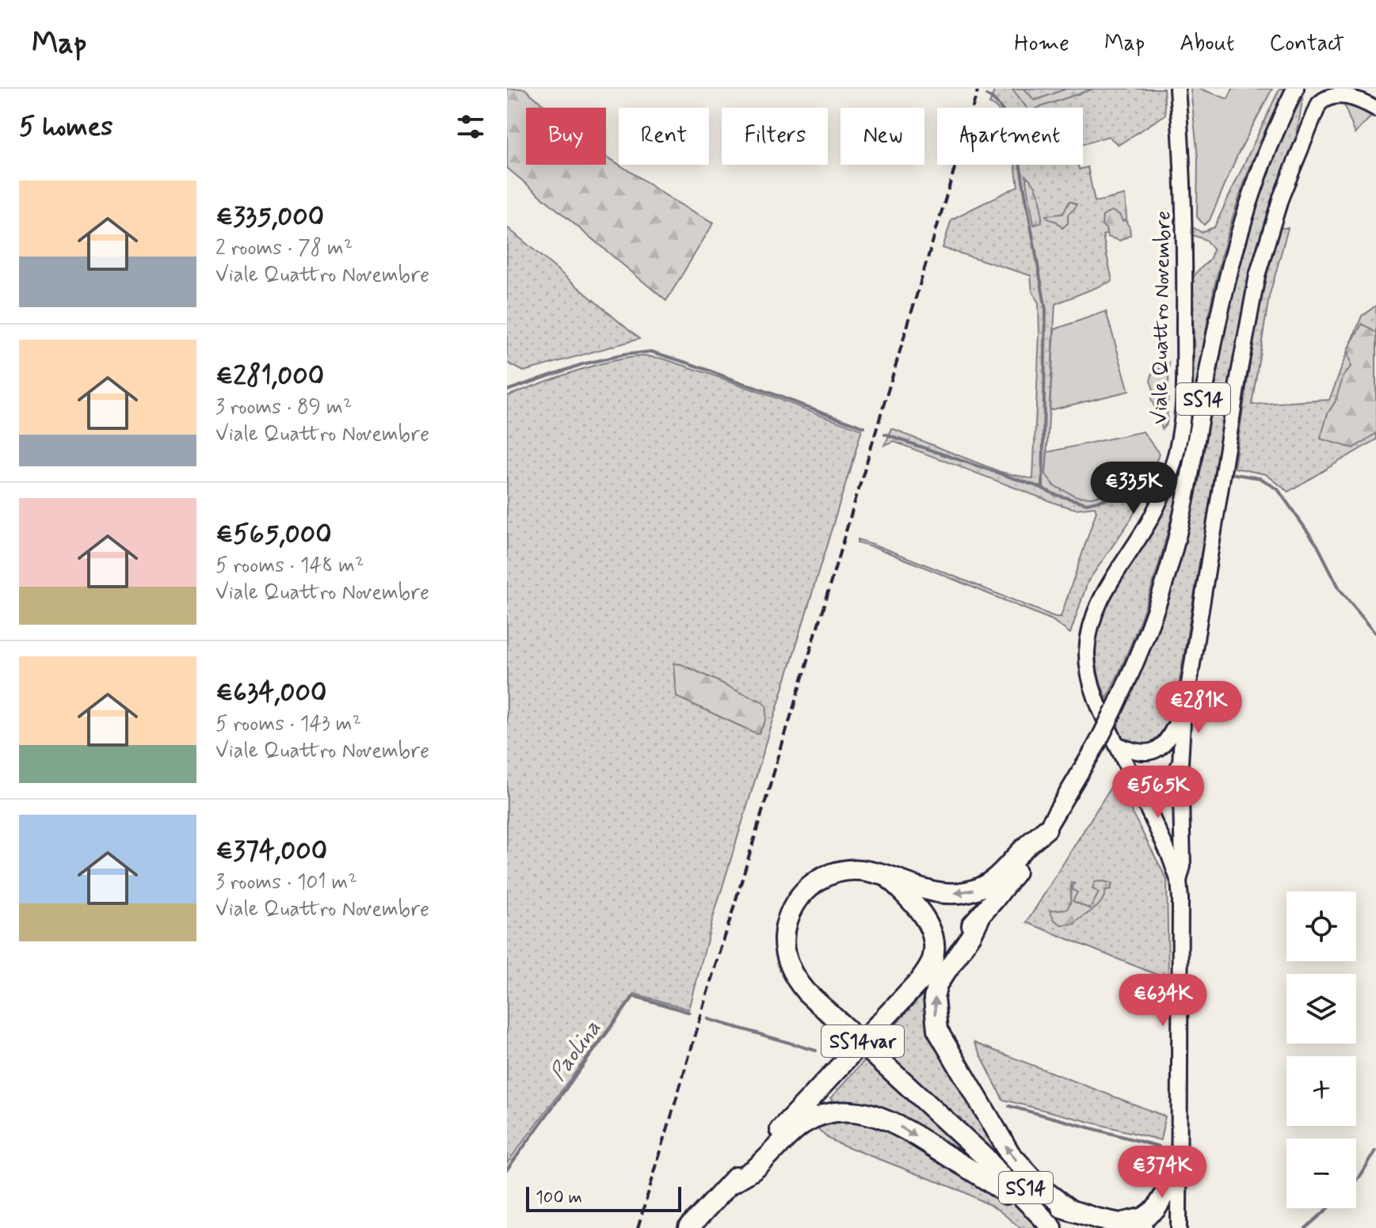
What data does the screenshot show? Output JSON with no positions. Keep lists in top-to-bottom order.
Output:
{
  "streets": {
    "highway": ["SS14", "SS14var"],
    "main road": ["Viale Quattro Novembre"]
  },
  "crossings": [
    ["SS14", "SS14var"]
  ],
  "water": ["Paolina"],
  "scale_bar": "100 m",
  "page": {
    "header": "Map",
    "nav": [
      "Home",
      "Map",
      "About",
      "Contact"
    ],
    "heading": "5 homes",
    "chip": [
      "Buy",
      "Rent",
      "Filters",
      "New",
      "Apartment"
    ],
    "list": [
      {
        "name": "€335,000",
        "note": "2 rooms · 78 m² · Viale Quattro Novembre"
      },
      {
        "name": "€281,000",
        "note": "3 rooms · 89 m² · Viale Quattro Novembre"
      },
      {
        "name": "€565,000",
        "note": "5 rooms · 148 m² · Viale Quattro Novembre"
      },
      {
        "name": "€634,000",
        "note": "5 rooms · 143 m² · Viale Quattro Novembre"
      },
      {
        "name": "€374,000",
        "note": "3 rooms · 101 m² · Viale Quattro Novembre"
      }
    ],
    "price": [
      "€335K",
      "€281K",
      "€565K",
      "€634K",
      "€374K"
    ],
    "map_buttons": ["+", "−"],
    "scale": "100 m"
  }
}
